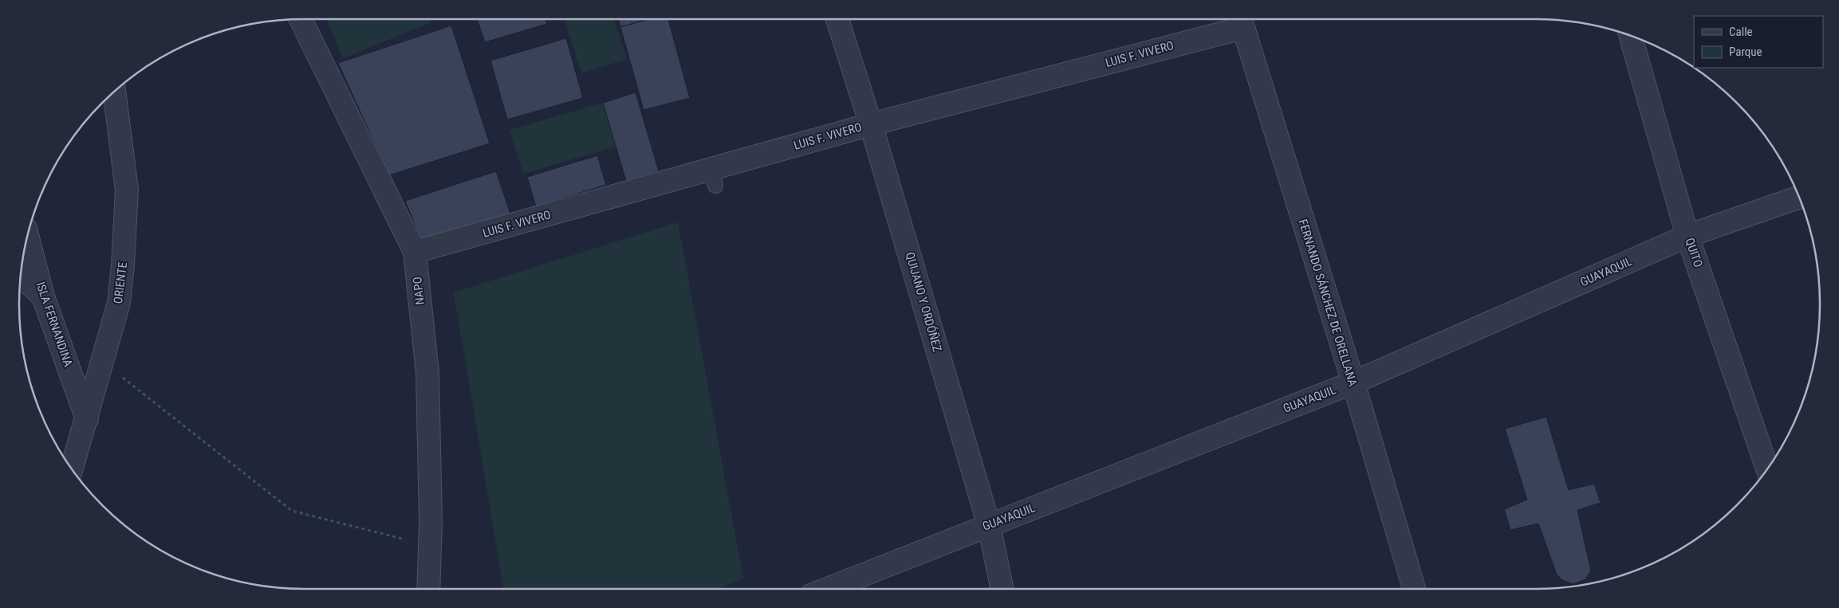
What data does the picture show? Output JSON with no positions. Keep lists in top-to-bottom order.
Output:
{
  "streets": {
    "street": [
      "LUIS F. VIVERO",
      "QUITO",
      "GUAYAQUIL",
      "ORIENTE",
      "NAPO",
      "QUIJANO Y ORDÓÑEZ",
      "FERNANDO SÁNCHEZ DE ORELLANA",
      "ISLA FERNANDINA"
    ]
  },
  "crossings": [
    ["LUIS F. VIVERO", "NAPO"],
    ["LUIS F. VIVERO", "QUIJANO Y ORDÓÑEZ"],
    ["LUIS F. VIVERO", "FERNANDO SÁNCHEZ DE ORELLANA"],
    ["QUITO", "GUAYAQUIL"],
    ["GUAYAQUIL", "QUIJANO Y ORDÓÑEZ"],
    ["GUAYAQUIL", "FERNANDO SÁNCHEZ DE ORELLANA"],
    ["ORIENTE", "ISLA FERNANDINA"]
  ],
  "legend": ["Calle", "Parque"]
}
